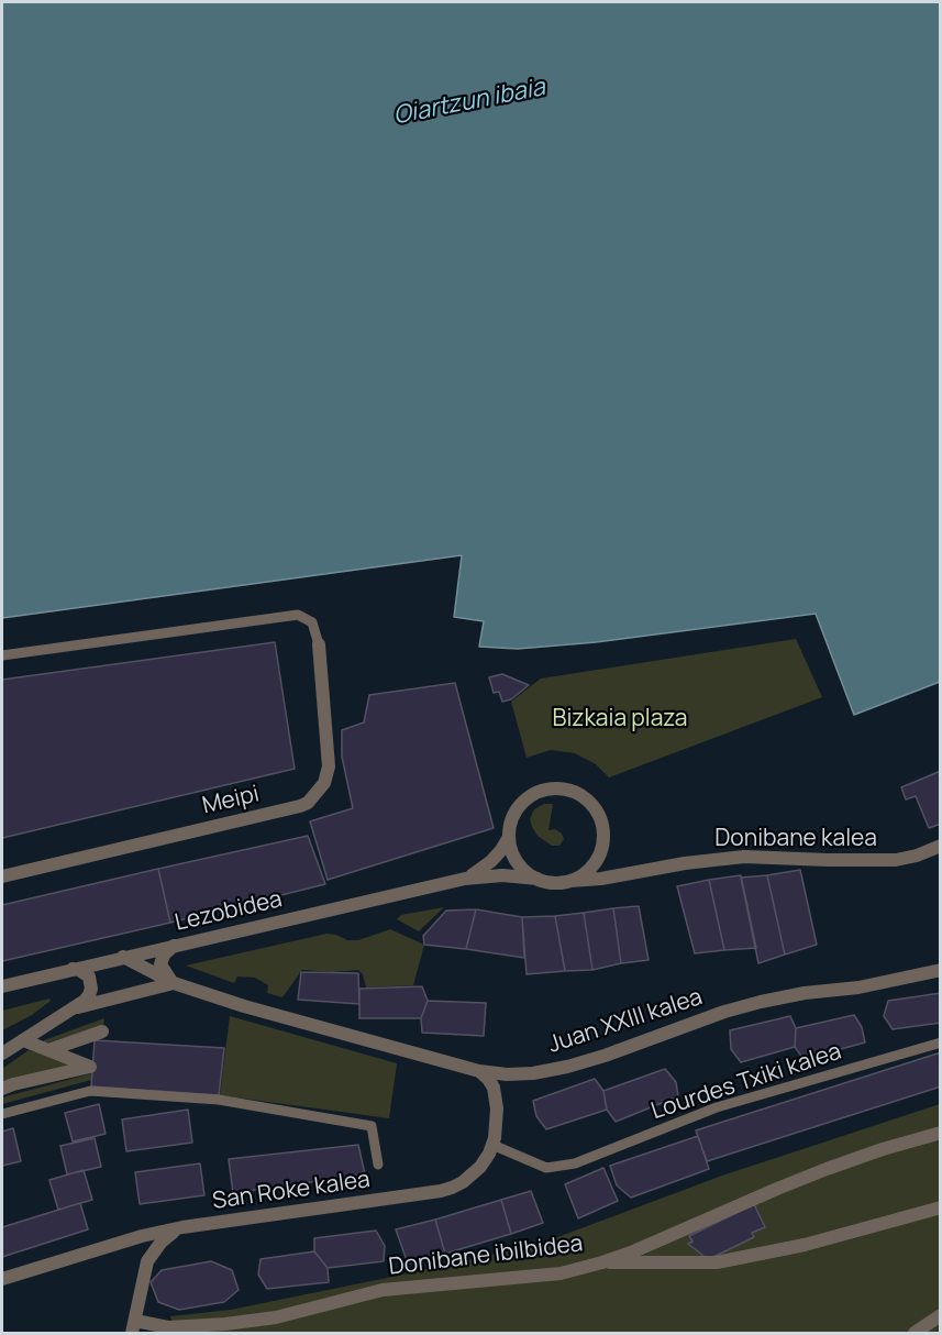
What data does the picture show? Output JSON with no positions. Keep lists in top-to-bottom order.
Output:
{
  "streets": {
    "street": [
      "Meipi",
      "Donibane kalea",
      "Lezobidea",
      "Juan XXIII kalea",
      "San Roke kalea",
      "Donibane ibilbidea"
    ],
    "lane": ["Lourdes Txiki kalea"]
  },
  "crossings": [
    ["Donibane kalea", "Lezobidea"],
    ["Lezobidea", "Juan XXIII kalea"],
    ["Juan XXIII kalea", "San Roke kalea"],
    ["Lourdes Txiki kalea", "San Roke kalea"]
  ],
  "water": ["Oiartzun ibaia"],
  "parks": ["Bizkaia plaza"]
}
